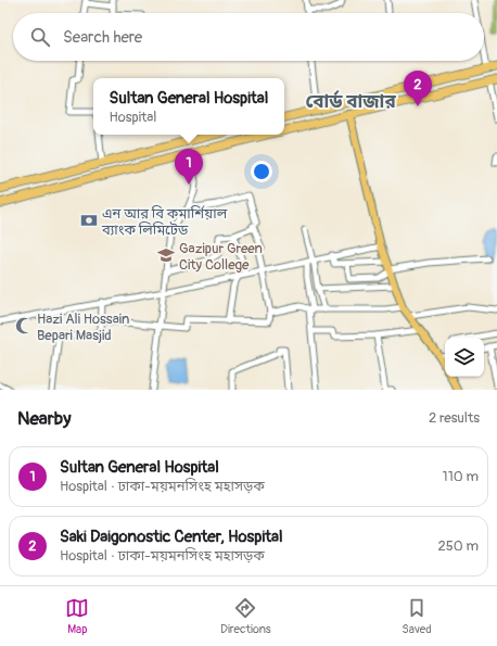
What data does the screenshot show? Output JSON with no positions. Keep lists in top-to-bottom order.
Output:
{
  "districts": ["বোর্ড বাজার"],
  "places": {
    "bank": ["এন আর বি কমার্শিয়াল ব্যাংক লিমিটেড"],
    "school or university": ["Gazipur Green City College"],
    "mosque": ["Hazi Ali Hossain Bepari Masjid"]
  },
  "page": {
    "search": "Search here",
    "pins": ["2", "1"],
    "popup": ["Sultan General Hospital", "Hospital"],
    "heading": ["Nearby", "2 results"],
    "list": [
      {
        "mark": "1",
        "name": "Sultan General Hospital",
        "note": "Hospital · ঢাকা-ময়মনসিংহ মহাসড়ক",
        "value": "110 m"
      },
      {
        "mark": "2",
        "name": "Saki Daigonostic Center, Hospital",
        "note": "Hospital · ঢাকা-ময়মনসিংহ মহাসড়ক",
        "value": "250 m"
      }
    ],
    "nav": ["Map", "Directions", "Saved"]
  }
}
